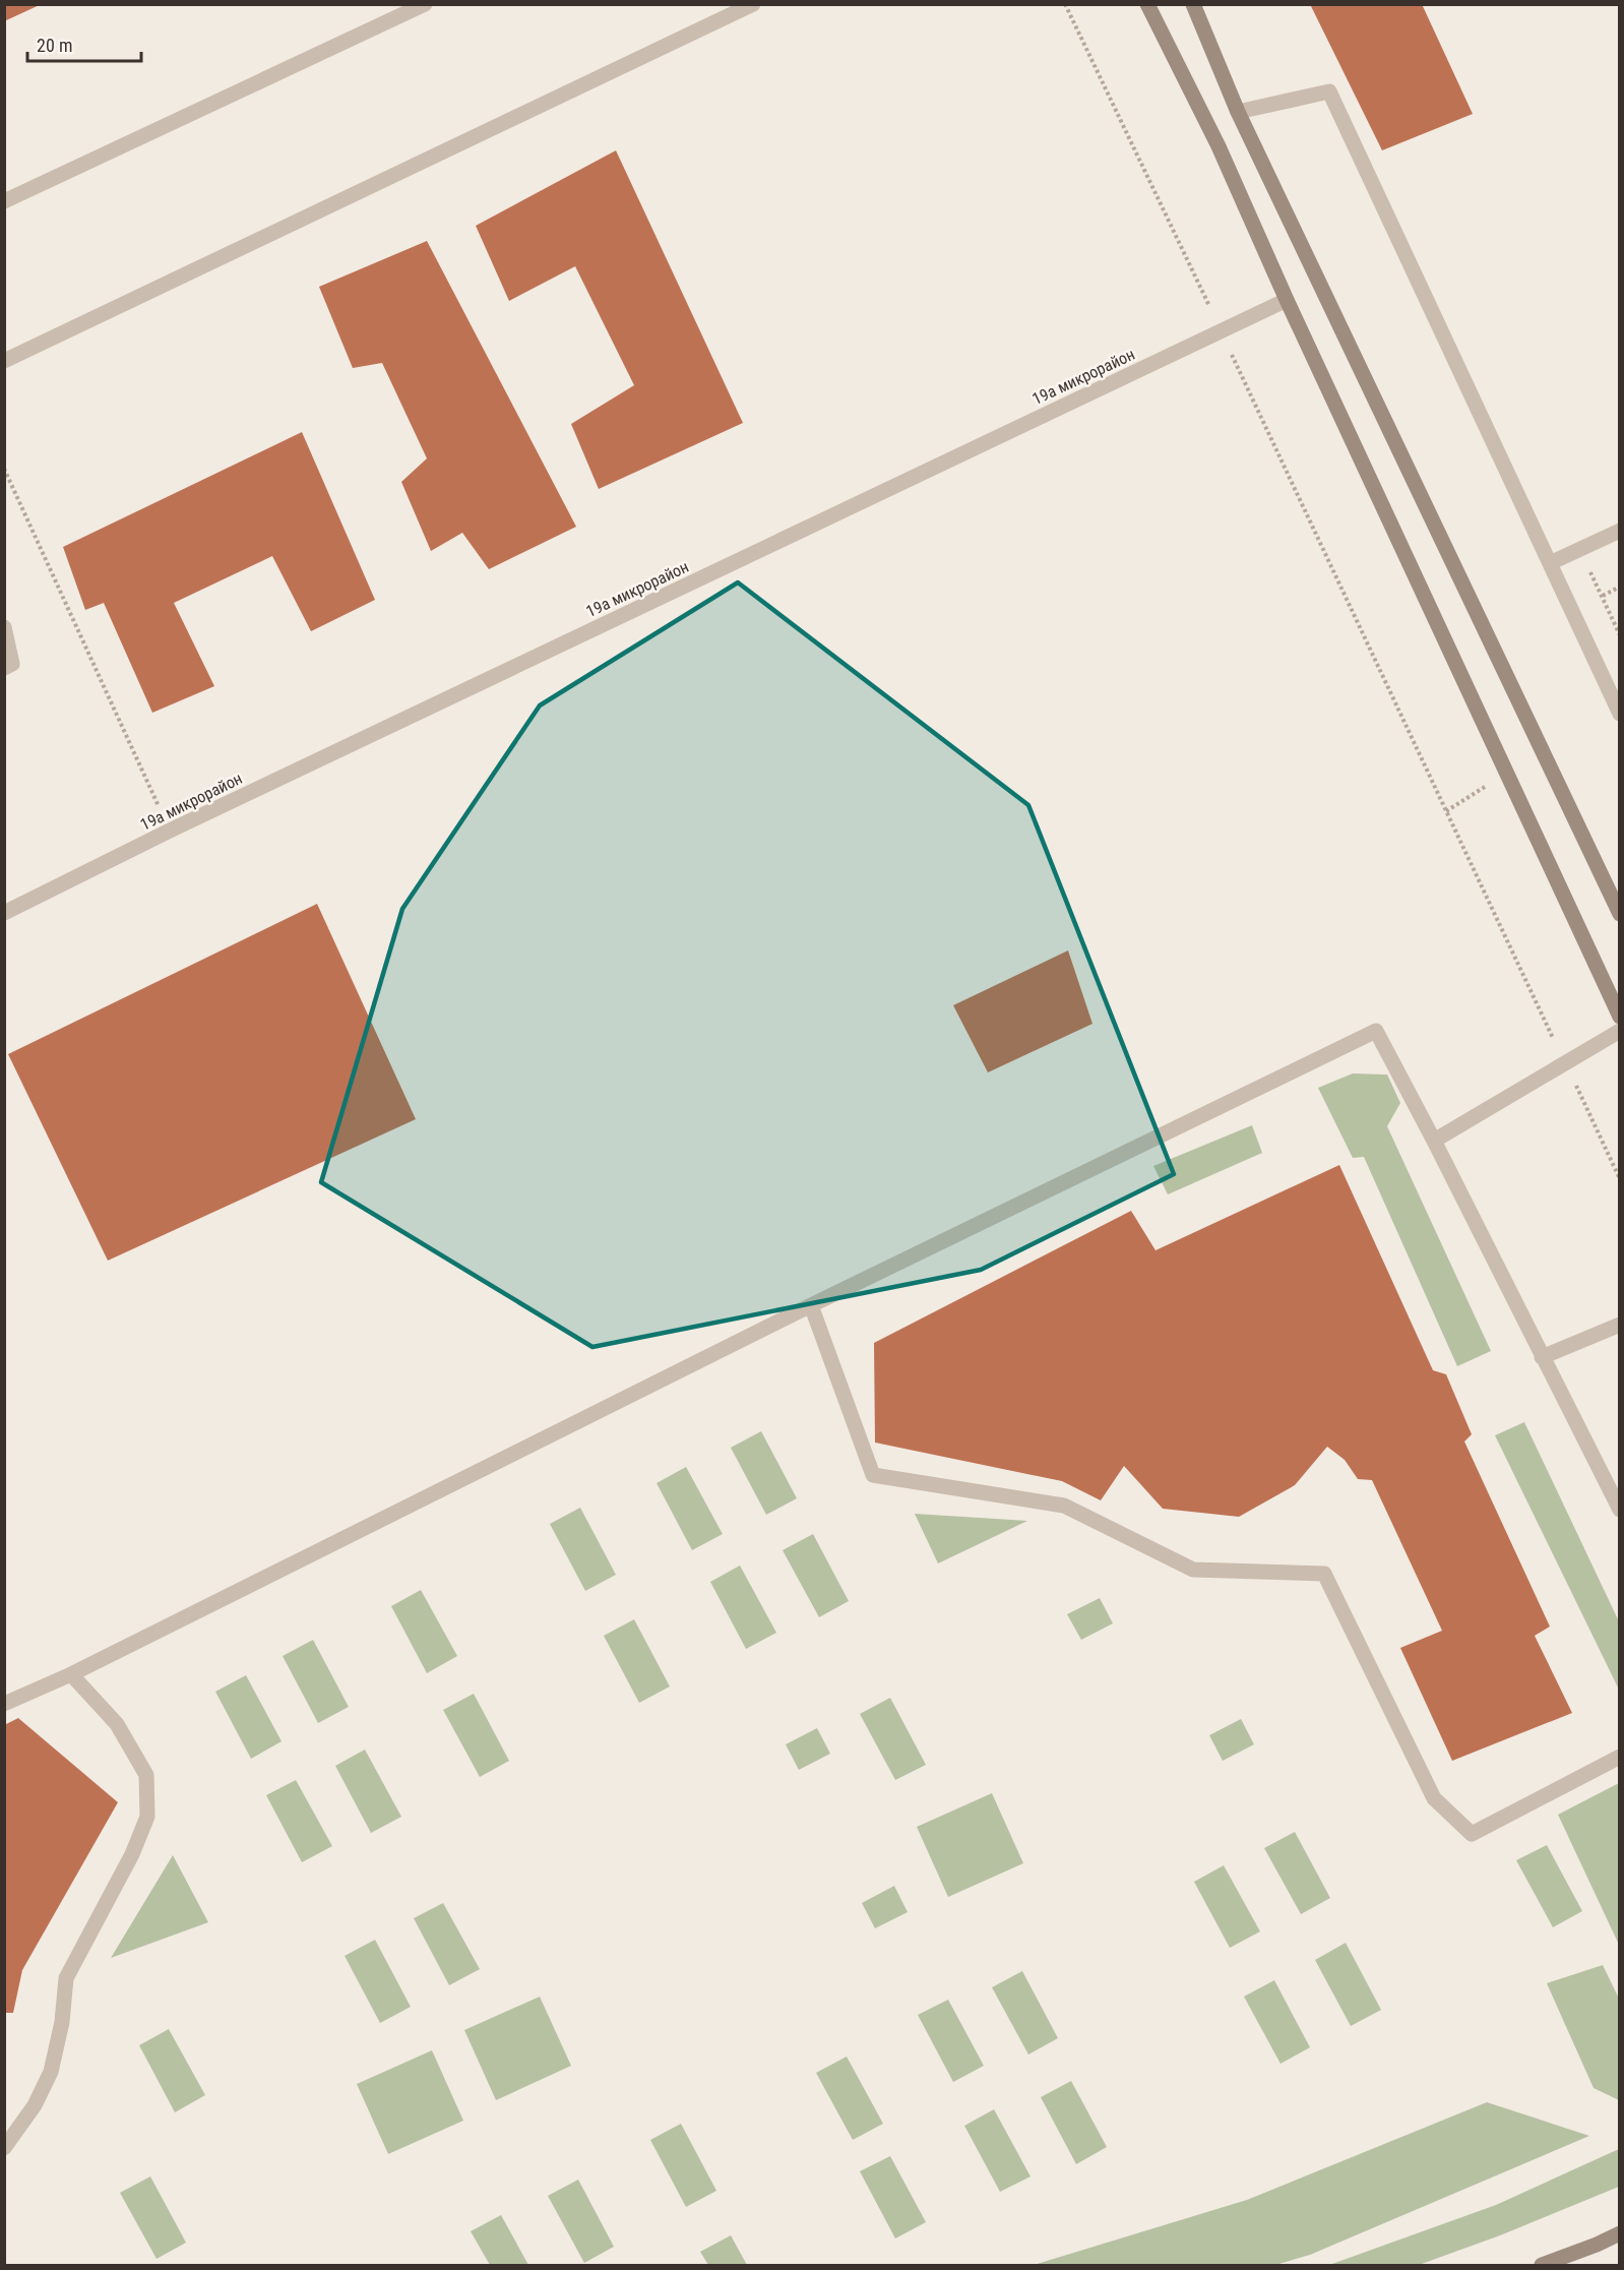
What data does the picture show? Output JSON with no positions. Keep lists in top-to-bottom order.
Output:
{
  "streets": {
    "street": ["19а микрорайон"]
  },
  "scale_bar": "20 m"
}
